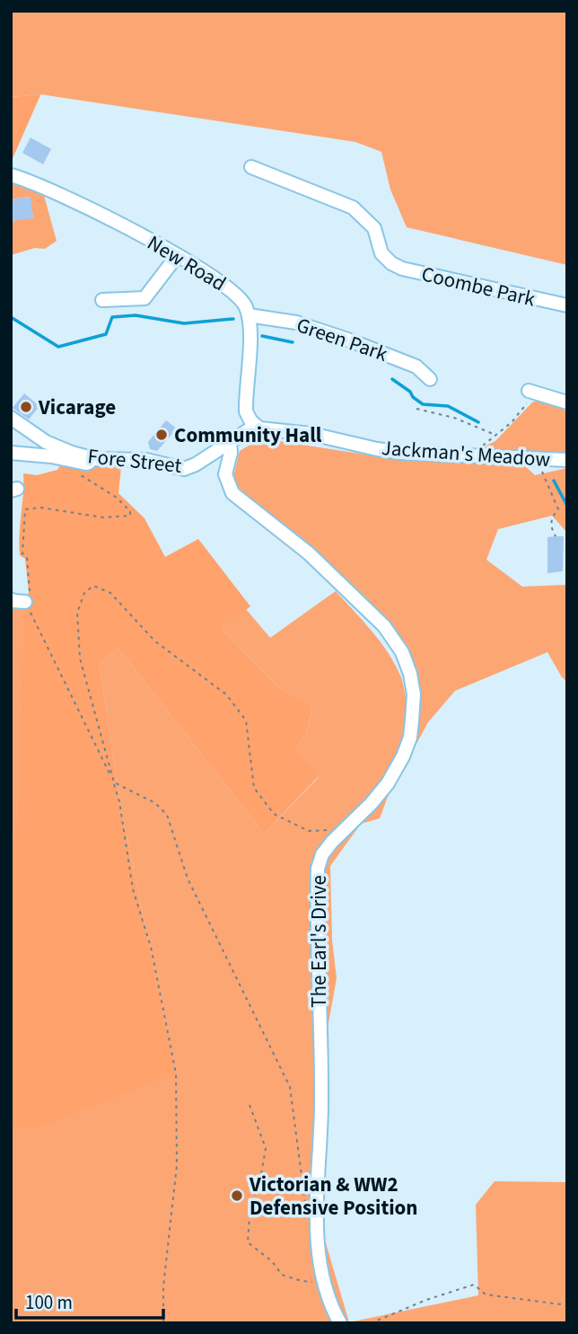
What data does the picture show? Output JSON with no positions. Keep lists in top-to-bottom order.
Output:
{
  "streets": {
    "street": [
      "New Road",
      "Coombe Park",
      "Green Park",
      "Jackman's Meadow",
      "Fore Street",
      "The Earl's Drive"
    ]
  },
  "crossings": [
    ["New Road", "Green Park"],
    ["Jackman's Meadow", "Fore Street"],
    ["Fore Street", "The Earl's Drive"]
  ],
  "places": ["Vicarage", "Community Hall", "Victorian & WW2 Defensive Position"],
  "scale_bar": "100 m"
}
